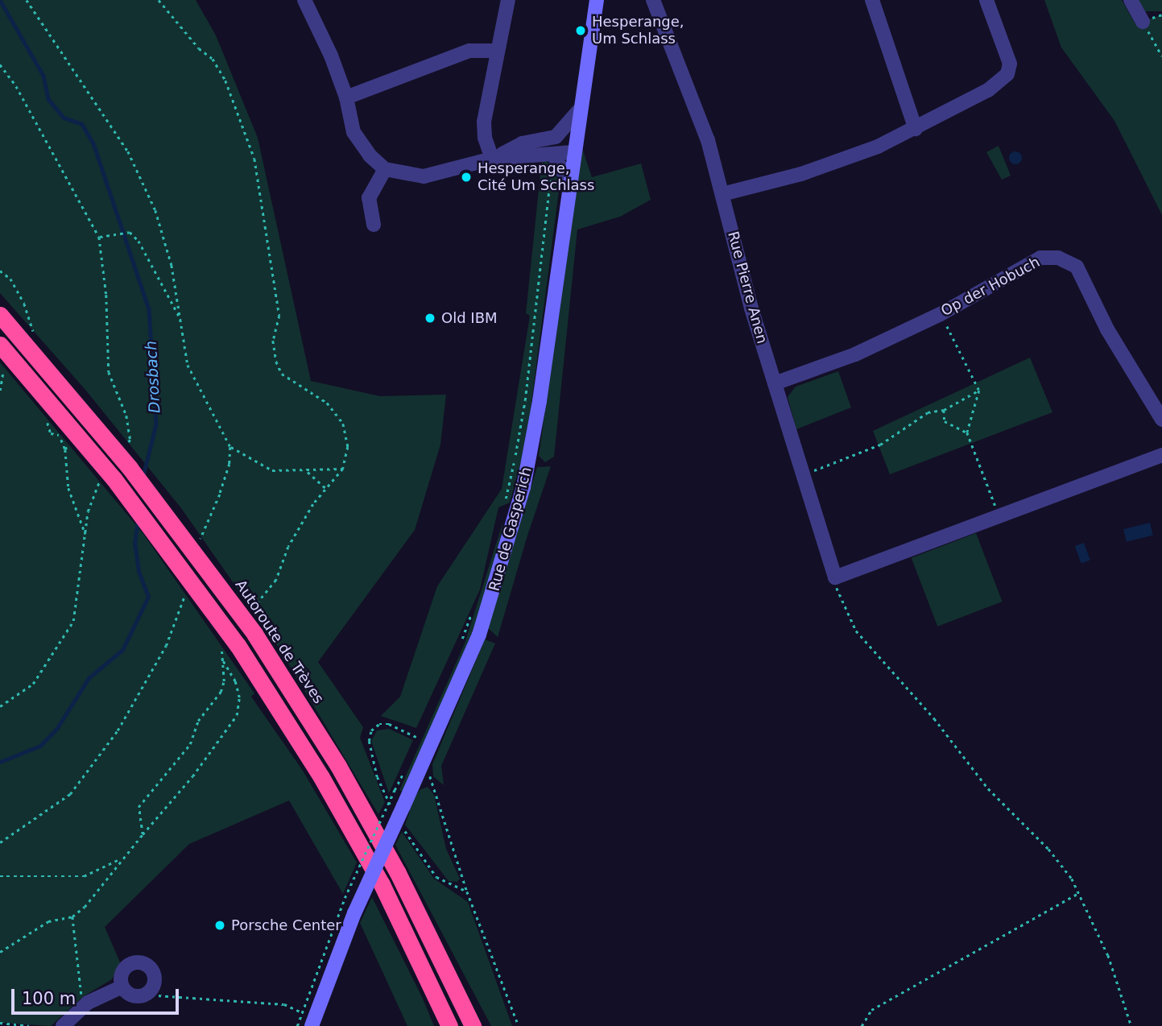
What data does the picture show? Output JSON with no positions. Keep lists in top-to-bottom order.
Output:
{
  "streets": {
    "highway": ["Autoroute de Trèves"],
    "main road": ["Rue de Gasperich"],
    "street": ["Op der Hobuch", "Rue Pierre Anen"]
  },
  "crossings": [
    ["Op der Hobuch", "Rue Pierre Anen"]
  ],
  "water": ["Drosbach"],
  "places": [
    "Hesperange, Um Schlass",
    "Hesperange, Cité Um Schlass",
    "Old IBM",
    "Porsche Center"
  ],
  "scale_bar": "100 m"
}
